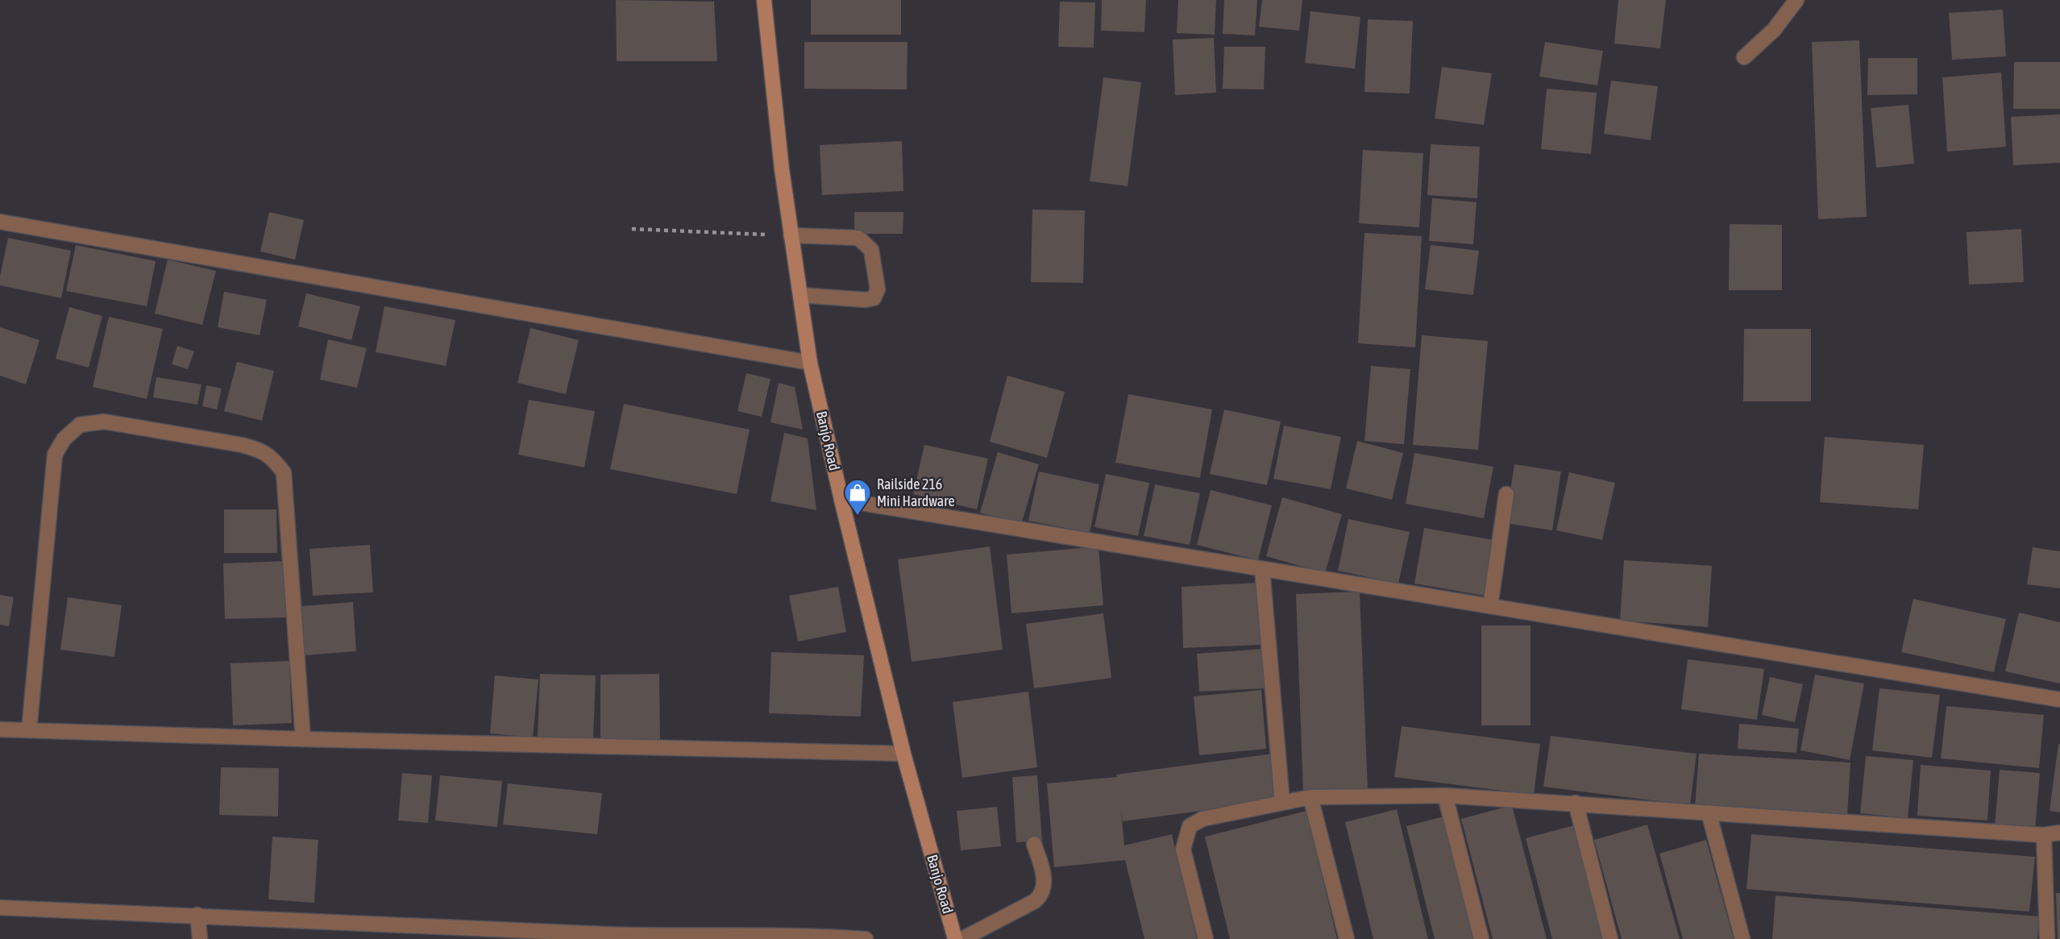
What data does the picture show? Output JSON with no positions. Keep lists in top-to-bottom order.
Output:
{
  "streets": {
    "street": ["Banjo Road"]
  },
  "places": {
    "shop": ["Railside 216 Mini Hardware"]
  }
}
